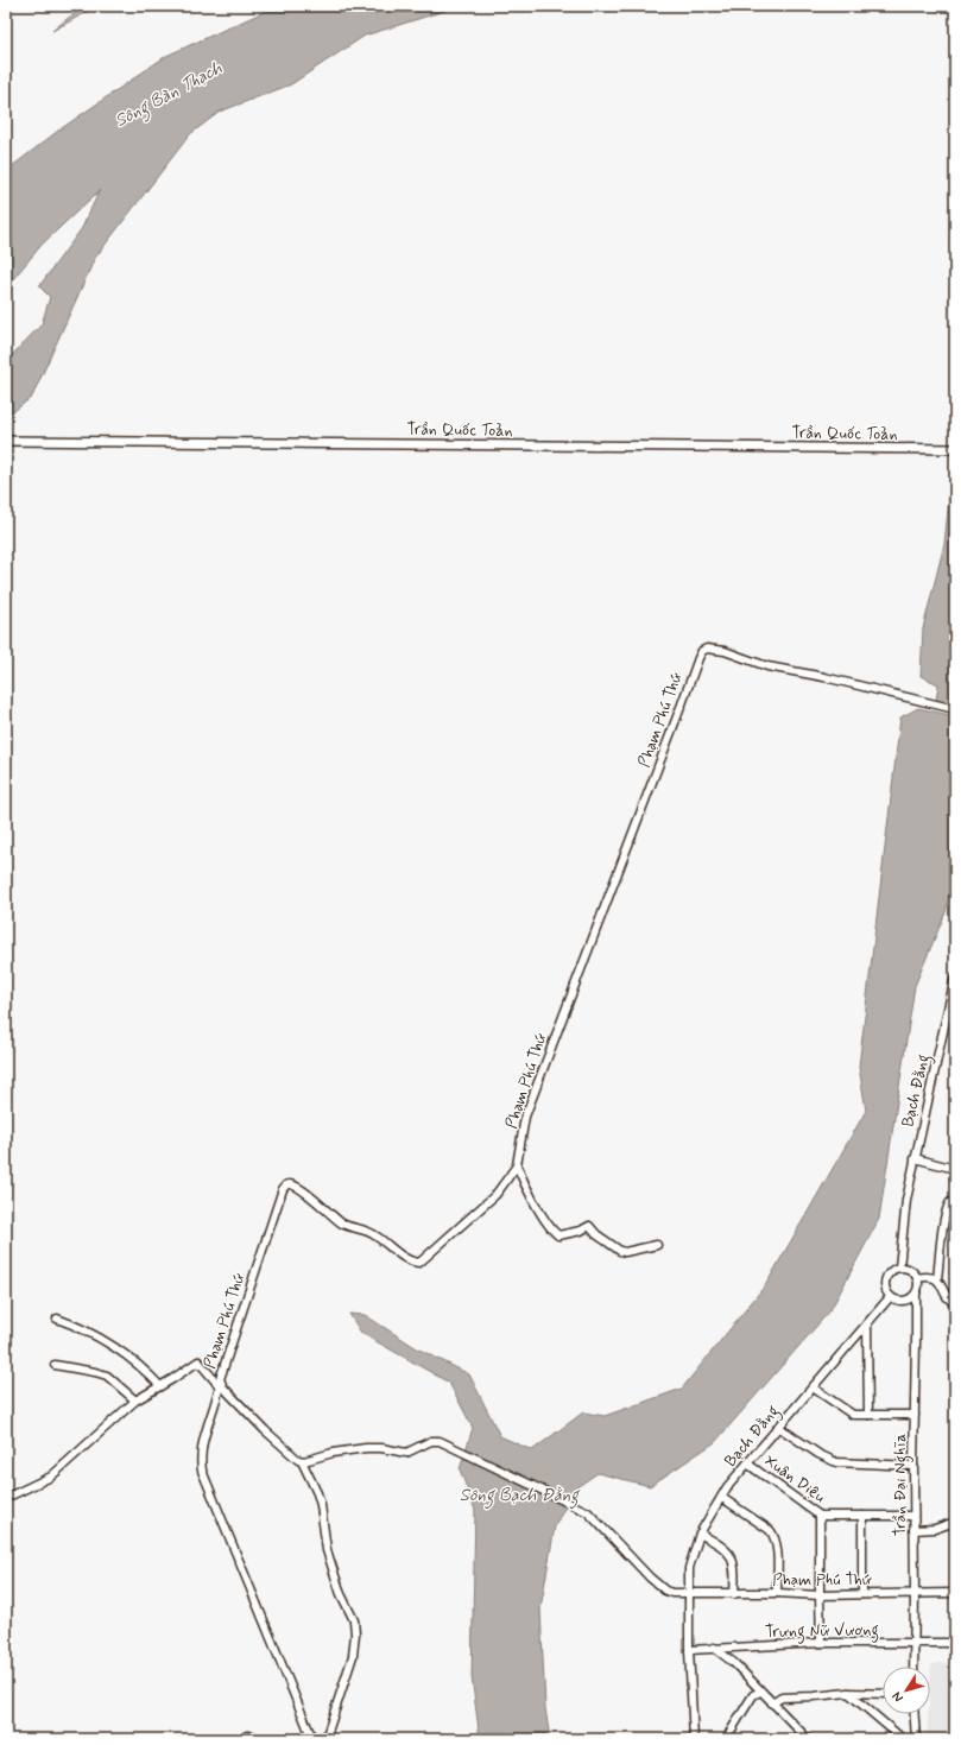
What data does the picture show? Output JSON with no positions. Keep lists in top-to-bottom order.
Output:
{
  "streets": {
    "main road": ["Trần Quốc Toản"],
    "street": [
      "Phạm Phú Thứ",
      "Bạch Đằng",
      "Xuân Diệu",
      "Trần Đại Nghĩa",
      "Trưng Nữ Vương"
    ]
  },
  "crossings": [
    ["Phạm Phú Thứ", "Bạch Đằng"],
    ["Phạm Phú Thứ", "Trần Đại Nghĩa"],
    ["Bạch Đằng", "Xuân Diệu"],
    ["Bạch Đằng", "Trần Đại Nghĩa"],
    ["Bạch Đằng", "Trưng Nữ Vương"],
    ["Xuân Diệu", "Trần Đại Nghĩa"],
    ["Trần Đại Nghĩa", "Trưng Nữ Vương"]
  ],
  "water": ["Sông Bàn Thạch", "Sông Bạch Đằng"],
  "north": "bottom left"
}
